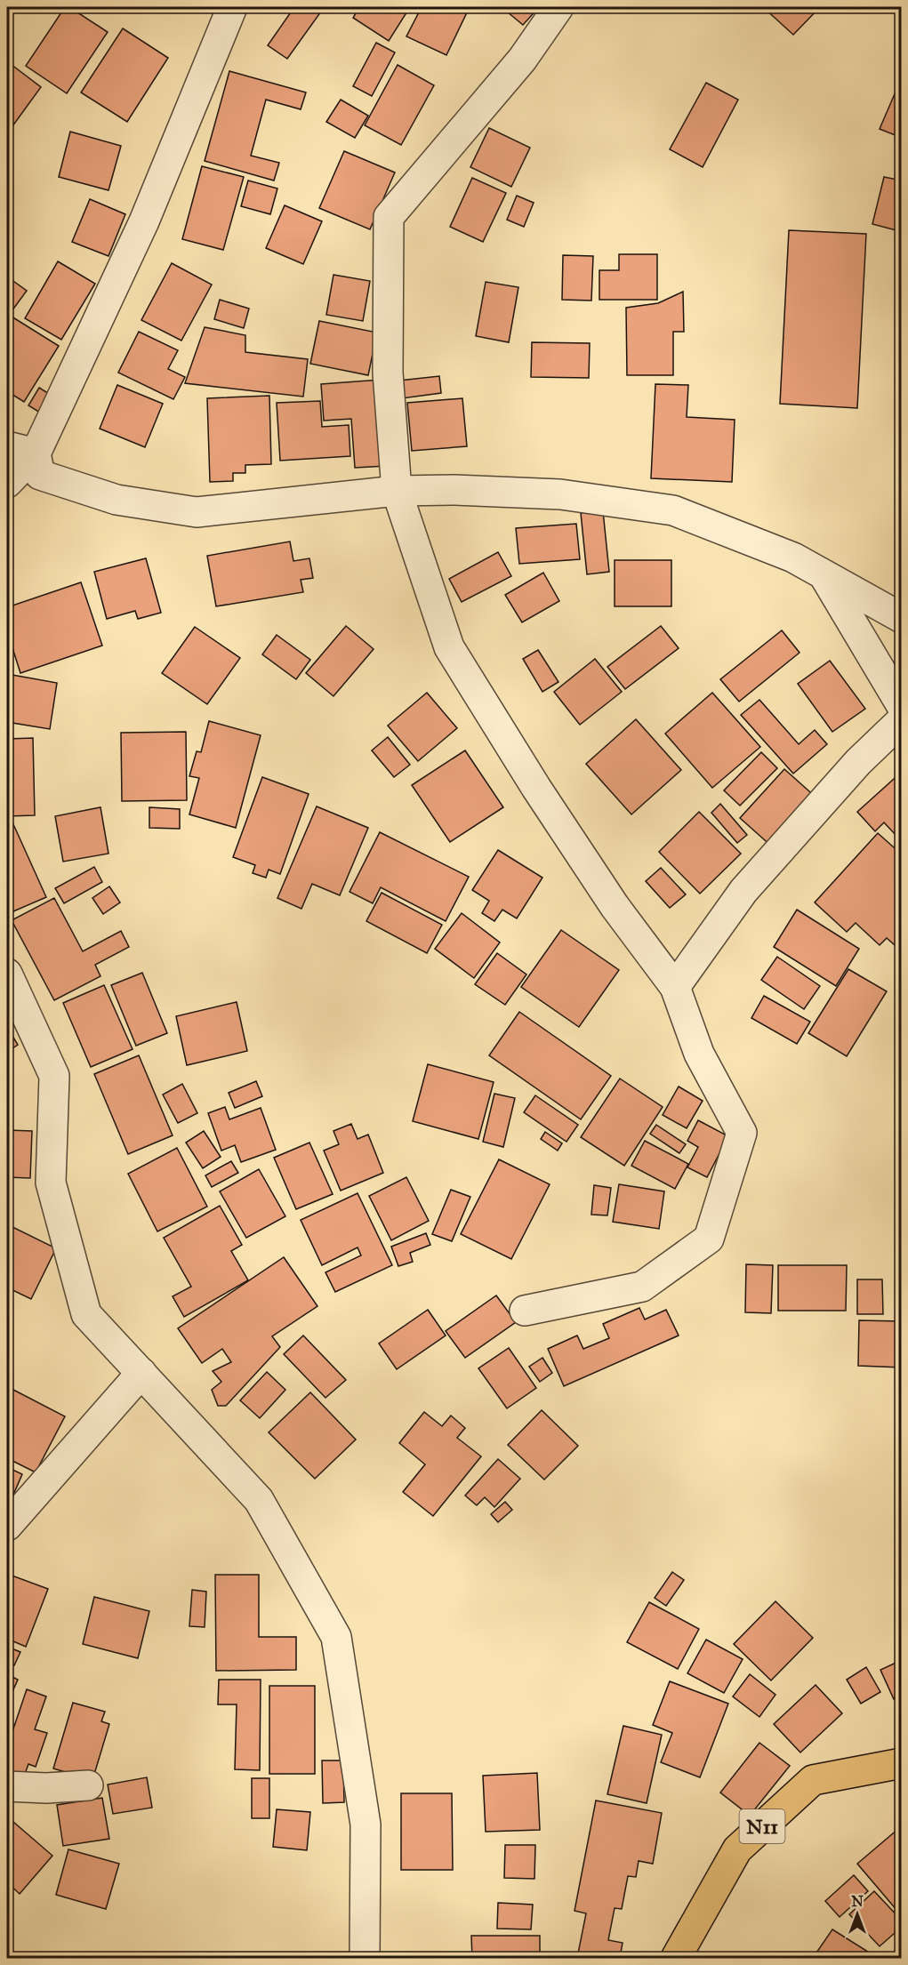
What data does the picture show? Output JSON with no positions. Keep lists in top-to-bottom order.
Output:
{
  "streets": {
    "highway": ["N11"]
  },
  "north": "top"
}
